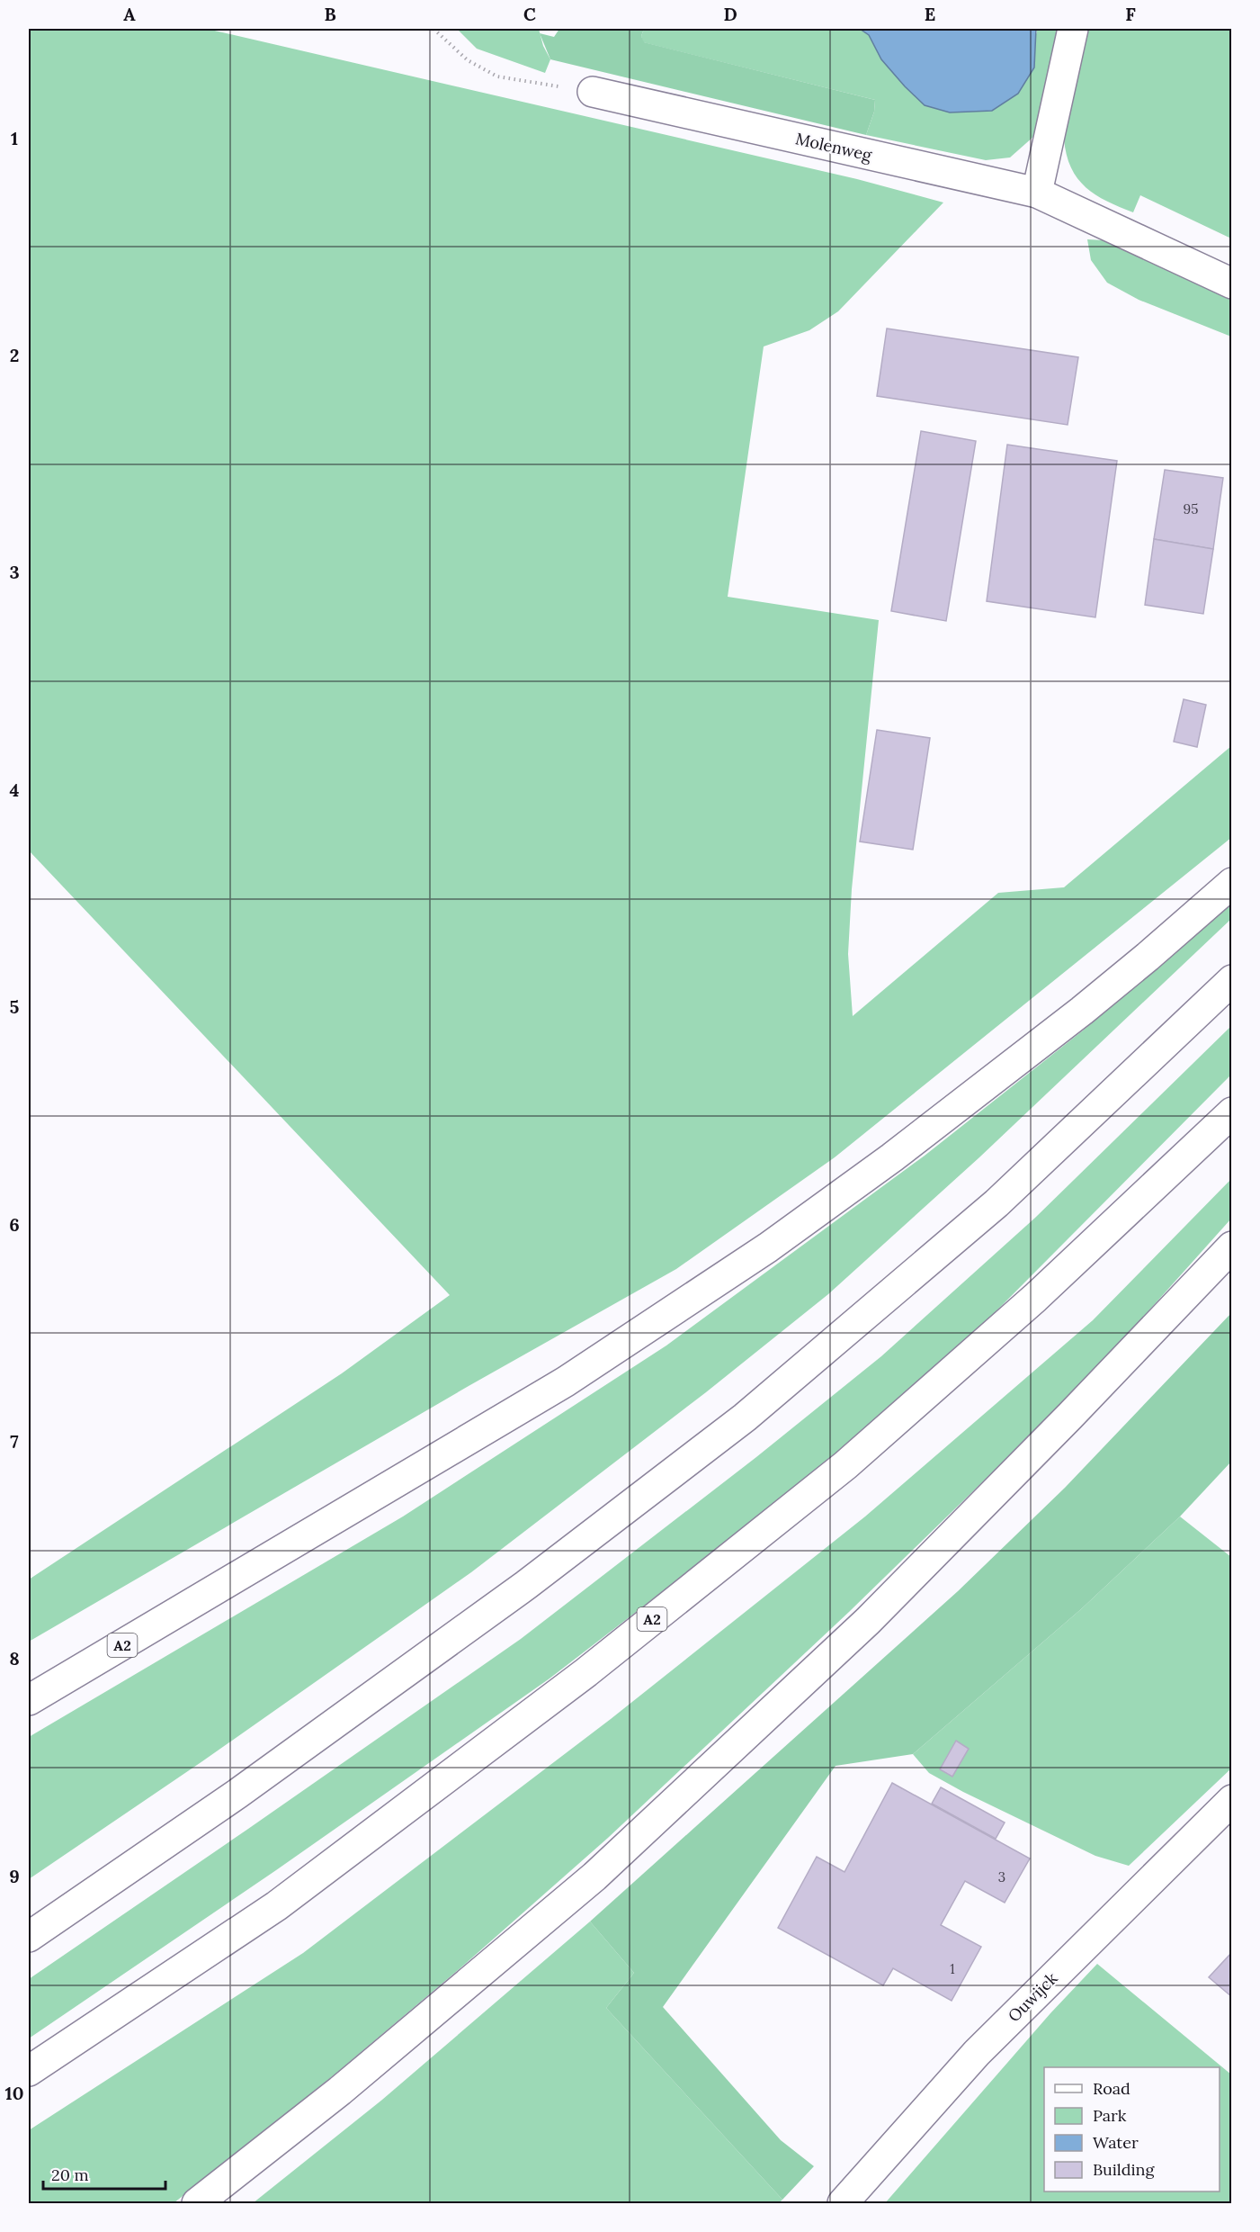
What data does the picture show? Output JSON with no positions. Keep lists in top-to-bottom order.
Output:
{
  "streets": {
    "main road": ["Molenweg", "A2", "Ouwijck"]
  },
  "house_numbers": ["95", "3", "1"],
  "legend": [
    "Road",
    "Park",
    "Water",
    "Building"
  ],
  "scale_bar": "20 m",
  "grid": {
    "columns": [
      "A",
      "B",
      "C",
      "D",
      "E",
      "F"
    ],
    "rows": [
      "1",
      "2",
      "3",
      "4",
      "5",
      "6",
      "7",
      "8",
      "9",
      "10"
    ]
  }
}
